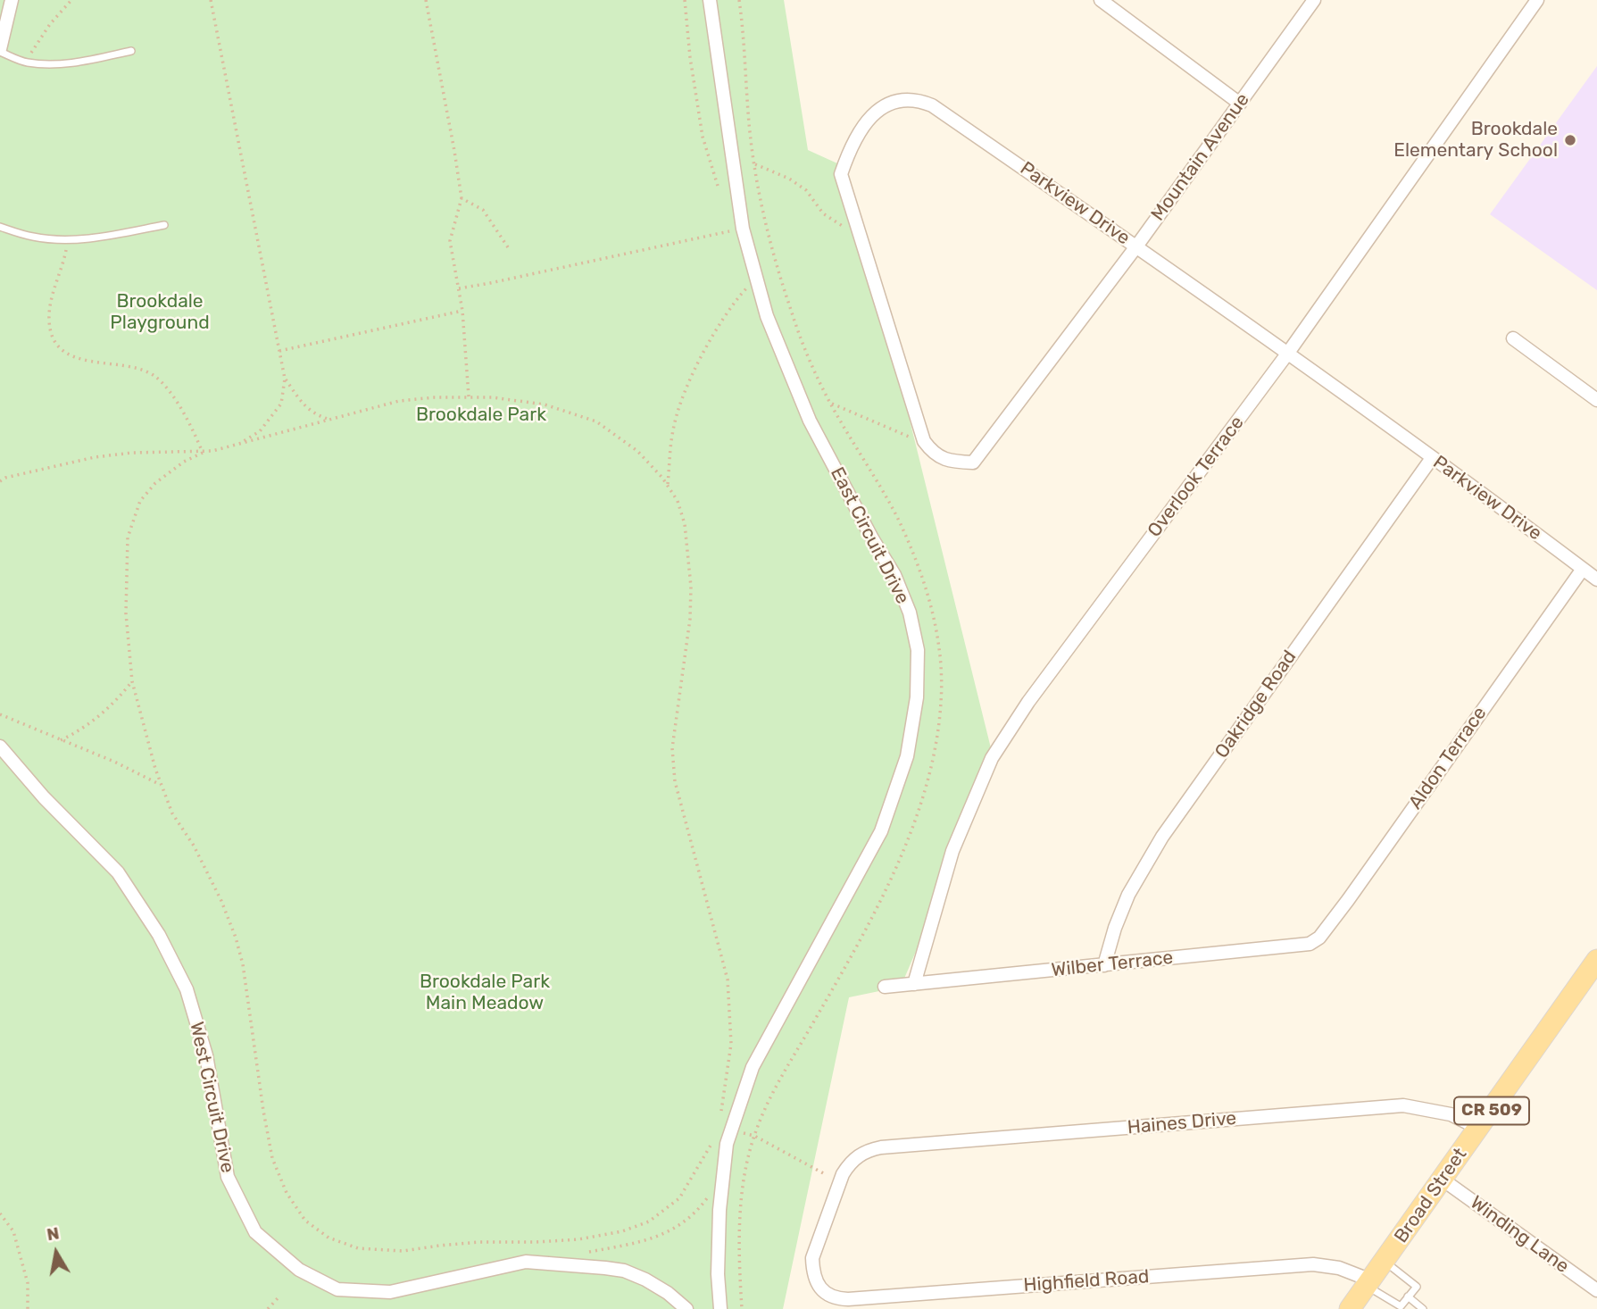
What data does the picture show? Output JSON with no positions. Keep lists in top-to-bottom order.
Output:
{
  "streets": {
    "main road": ["CR 509", "Broad Street"],
    "street": [
      "Mountain Avenue",
      "Parkview Drive",
      "Overlook Terrace",
      "East Circuit Drive",
      "Oakridge Road",
      "Aldon Terrace",
      "Wilber Terrace",
      "West Circuit Drive",
      "Haines Drive",
      "Winding Lane",
      "Highfield Road"
    ]
  },
  "crossings": [
    ["Mountain Avenue", "Parkview Drive"],
    ["Parkview Drive", "Overlook Terrace"],
    ["Parkview Drive", "Oakridge Road"],
    ["Parkview Drive", "Aldon Terrace"],
    ["Overlook Terrace", "Wilber Terrace"],
    ["Oakridge Road", "Wilber Terrace"],
    ["Aldon Terrace", "Wilber Terrace"],
    ["Haines Drive", "Broad Street"],
    ["Haines Drive", "Highfield Road"],
    ["Broad Street", "Winding Lane"],
    ["Broad Street", "Highfield Road"]
  ],
  "parks": ["Brookdale Playground", "Brookdale Park", "Brookdale Park Main Meadow"],
  "places": ["Brookdale Elementary School"],
  "north": "top"
}
